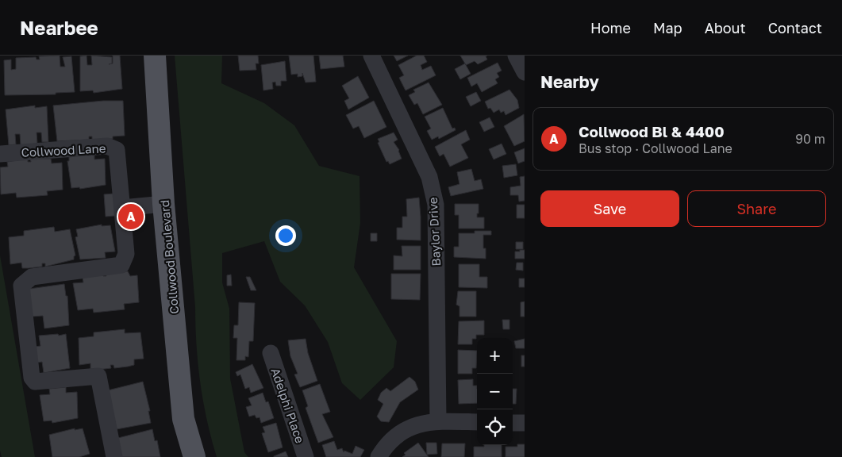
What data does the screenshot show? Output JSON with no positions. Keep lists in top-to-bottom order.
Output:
{
  "streets": {
    "main road": ["Collwood Boulevard"],
    "street": ["Collwood Lane", "Baylor Drive", "Adelphi Place"]
  },
  "page": {
    "header": "Nearbee",
    "nav": [
      "Home",
      "Map",
      "About",
      "Contact"
    ],
    "heading": "Nearby",
    "list": [
      {
        "mark": "A",
        "name": "Collwood Bl & 4400",
        "note": "Bus stop · Collwood Lane",
        "value": "90 m"
      }
    ],
    "buttons": ["Save", "Share"],
    "pins": "A",
    "map_buttons": ["+", "−"]
  }
}
